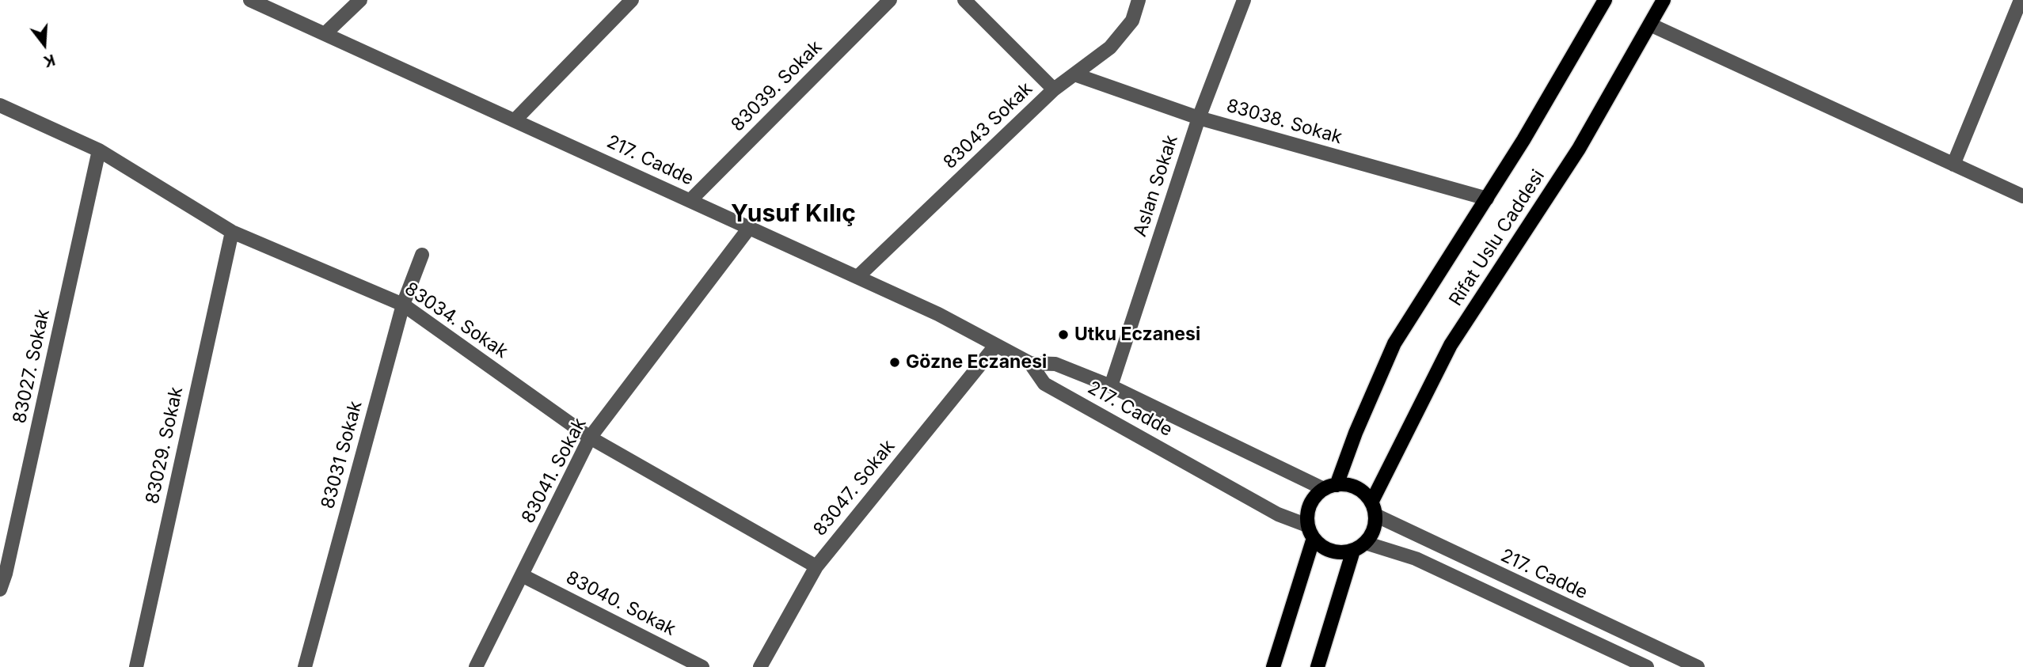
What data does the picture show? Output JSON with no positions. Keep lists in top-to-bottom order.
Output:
{
  "streets": {
    "main road": ["Rifat Uslu Caddesi"],
    "street": [
      "83039. Sokak",
      "83038. Sokak",
      "83043 Sokak",
      "217. Cadde",
      "Aslan Sokak",
      "83034. Sokak",
      "83027. Sokak",
      "83029. Sokak",
      "83031 Sokak",
      "83041. Sokak",
      "83047. Sokak",
      "83040. Sokak"
    ]
  },
  "crossings": [
    ["83039. Sokak", "217. Cadde"],
    ["83038. Sokak", "83043 Sokak"],
    ["83038. Sokak", "Aslan Sokak"],
    ["83038. Sokak", "Rifat Uslu Caddesi"],
    ["83043 Sokak", "217. Cadde"],
    ["217. Cadde", "Aslan Sokak"],
    ["217. Cadde", "Rifat Uslu Caddesi"],
    ["217. Cadde", "83041. Sokak"],
    ["217. Cadde", "83047. Sokak"],
    ["83034. Sokak", "83027. Sokak"],
    ["83034. Sokak", "83029. Sokak"],
    ["83034. Sokak", "83031 Sokak"],
    ["83034. Sokak", "83041. Sokak"],
    ["83034. Sokak", "83047. Sokak"],
    ["83041. Sokak", "83040. Sokak"]
  ],
  "districts": ["Yusuf Kılıç"],
  "places": ["Utku Eczanesi", "Gözne Eczanesi"],
  "north": "bottom"
}
